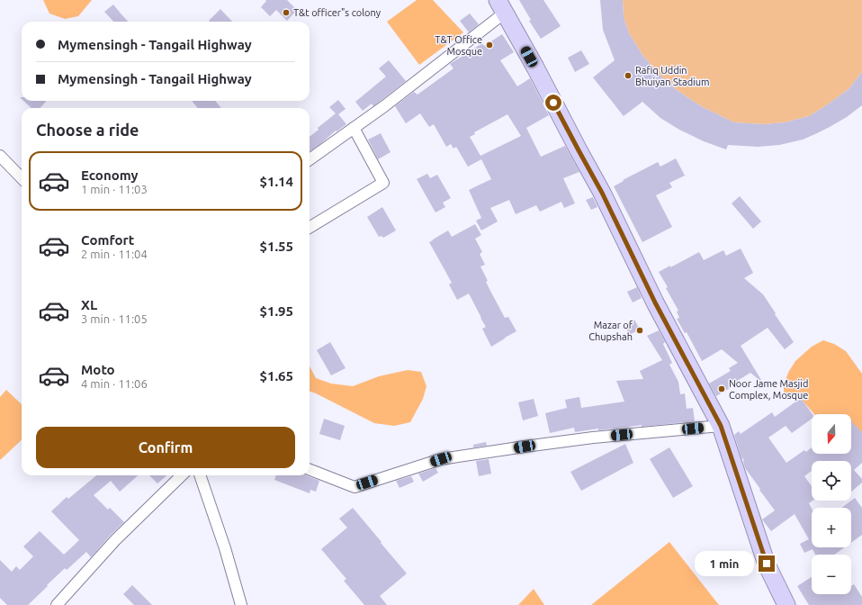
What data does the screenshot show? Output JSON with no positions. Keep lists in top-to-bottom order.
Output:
{
  "places": [
    "T&t officer\"s colony",
    "T&T Office Mosque",
    "Rafiq Uddin Bhuiyan Stadium",
    "Mazar of Chupshah",
    "Noor Jame Masjid Complex, Mosque"
  ],
  "north": "bottom",
  "page": {
    "banner": ["Mymensingh - Tangail Highway", "Mymensingh - Tangail Highway"],
    "heading": "Choose a ride",
    "list": [
      {
        "name": "Economy",
        "note": "1 min · 11:03",
        "value": "$1.14"
      },
      {
        "name": "Comfort",
        "note": "2 min · 11:04",
        "value": "$1.55"
      },
      {
        "name": "XL",
        "note": "3 min · 11:05",
        "value": "$1.95"
      },
      {
        "name": "Moto",
        "note": "4 min · 11:06",
        "value": "$1.65"
      }
    ],
    "map_buttons": ["+", "−"],
    "buttons": "Confirm",
    "bubble": "1 min"
  }
}
